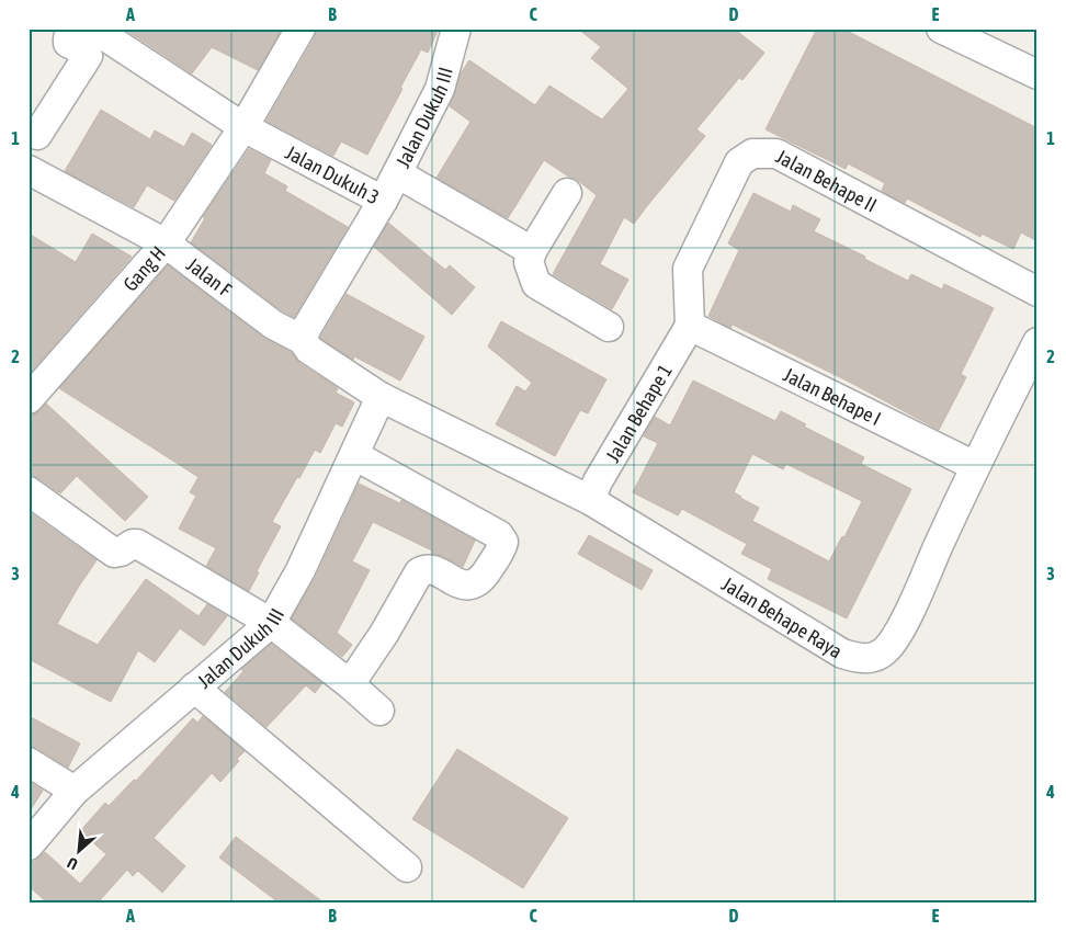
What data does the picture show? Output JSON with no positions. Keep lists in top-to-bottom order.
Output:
{
  "streets": {
    "street": [
      "Jalan Dukuh III",
      "Jalan Dukuh 3",
      "Jalan Behape II",
      "Gang H",
      "Jalan F",
      "Jalan Behape I",
      "Jalan Behape 1",
      "Jalan Behape Raya"
    ]
  },
  "crossings": [
    ["Jalan Dukuh III", "Jalan Dukuh 3"],
    ["Jalan Dukuh III", "Jalan Behape Raya"],
    ["Jalan Dukuh 3", "Gang H"],
    ["Jalan Dukuh 3", "Jalan F"],
    ["Jalan Behape II", "Jalan Behape I"],
    ["Jalan Behape II", "Jalan Behape 1"],
    ["Gang H", "Jalan F"],
    ["Jalan Behape I", "Jalan Behape 1"],
    ["Jalan Behape I", "Jalan Behape Raya"],
    ["Jalan Behape 1", "Jalan Behape Raya"]
  ],
  "north": "bottom left",
  "grid": {
    "columns": [
      "A",
      "B",
      "C",
      "D",
      "E"
    ],
    "rows": [
      "1",
      "2",
      "3",
      "4"
    ]
  }
}
